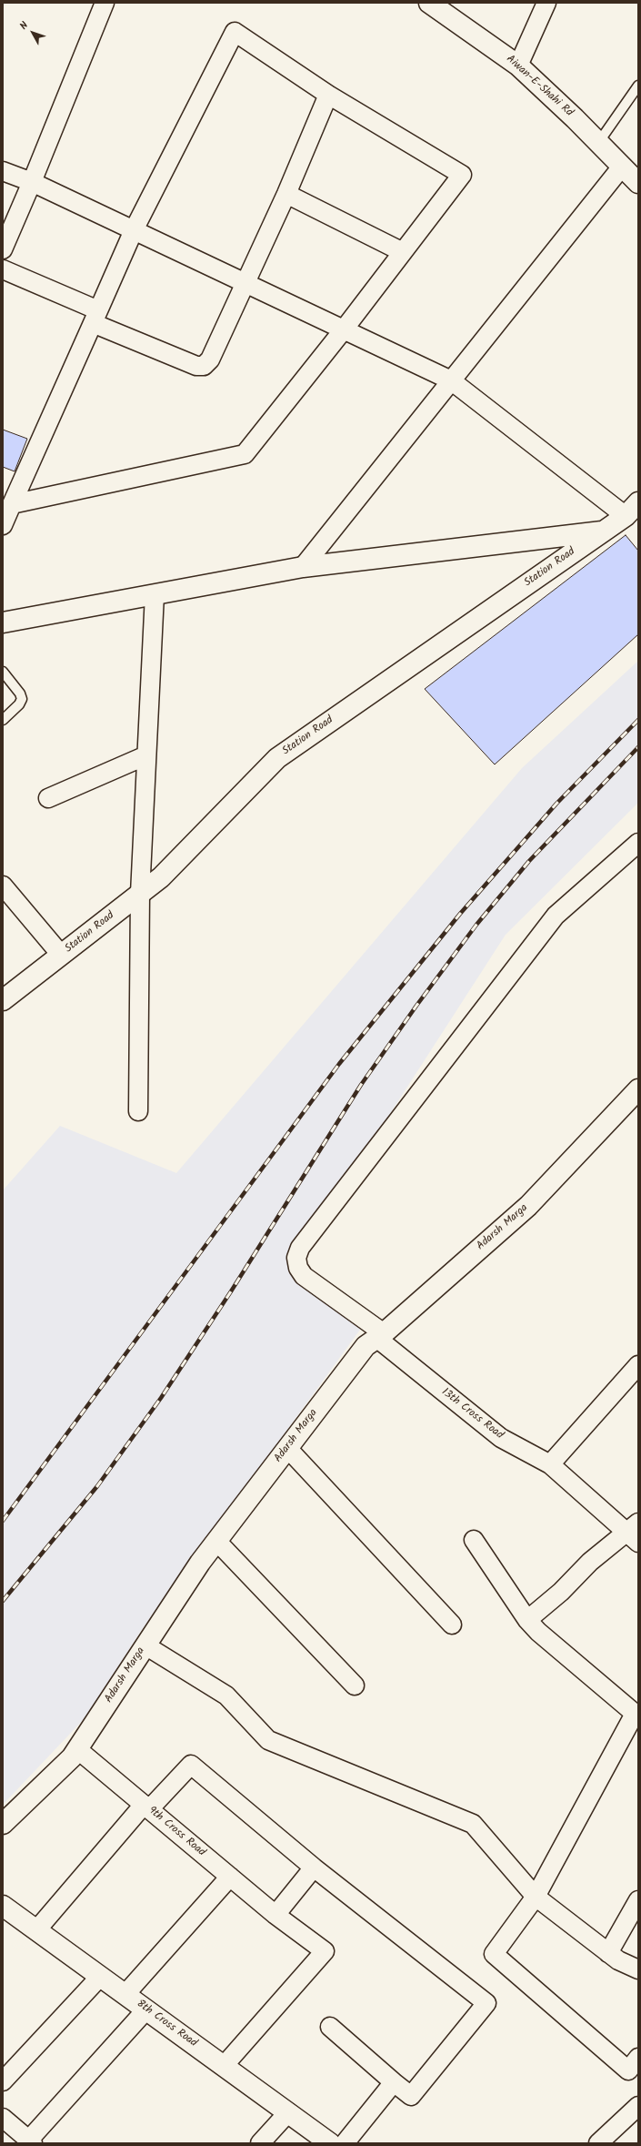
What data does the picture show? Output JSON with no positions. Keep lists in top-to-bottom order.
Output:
{
  "streets": {
    "main road": [
      "Aiwan-E-Shahi Rd",
      "Station Road",
      "Adarsh Marga",
      "8th Cross Road"
    ],
    "street": ["13th Cross Road", "9th Cross Road"]
  },
  "crossings": [
    ["Adarsh Marga", "13th Cross Road"],
    ["Adarsh Marga", "9th Cross Road"],
    ["9th Cross Road", "8th Cross Road"]
  ],
  "north": "top left"
}
